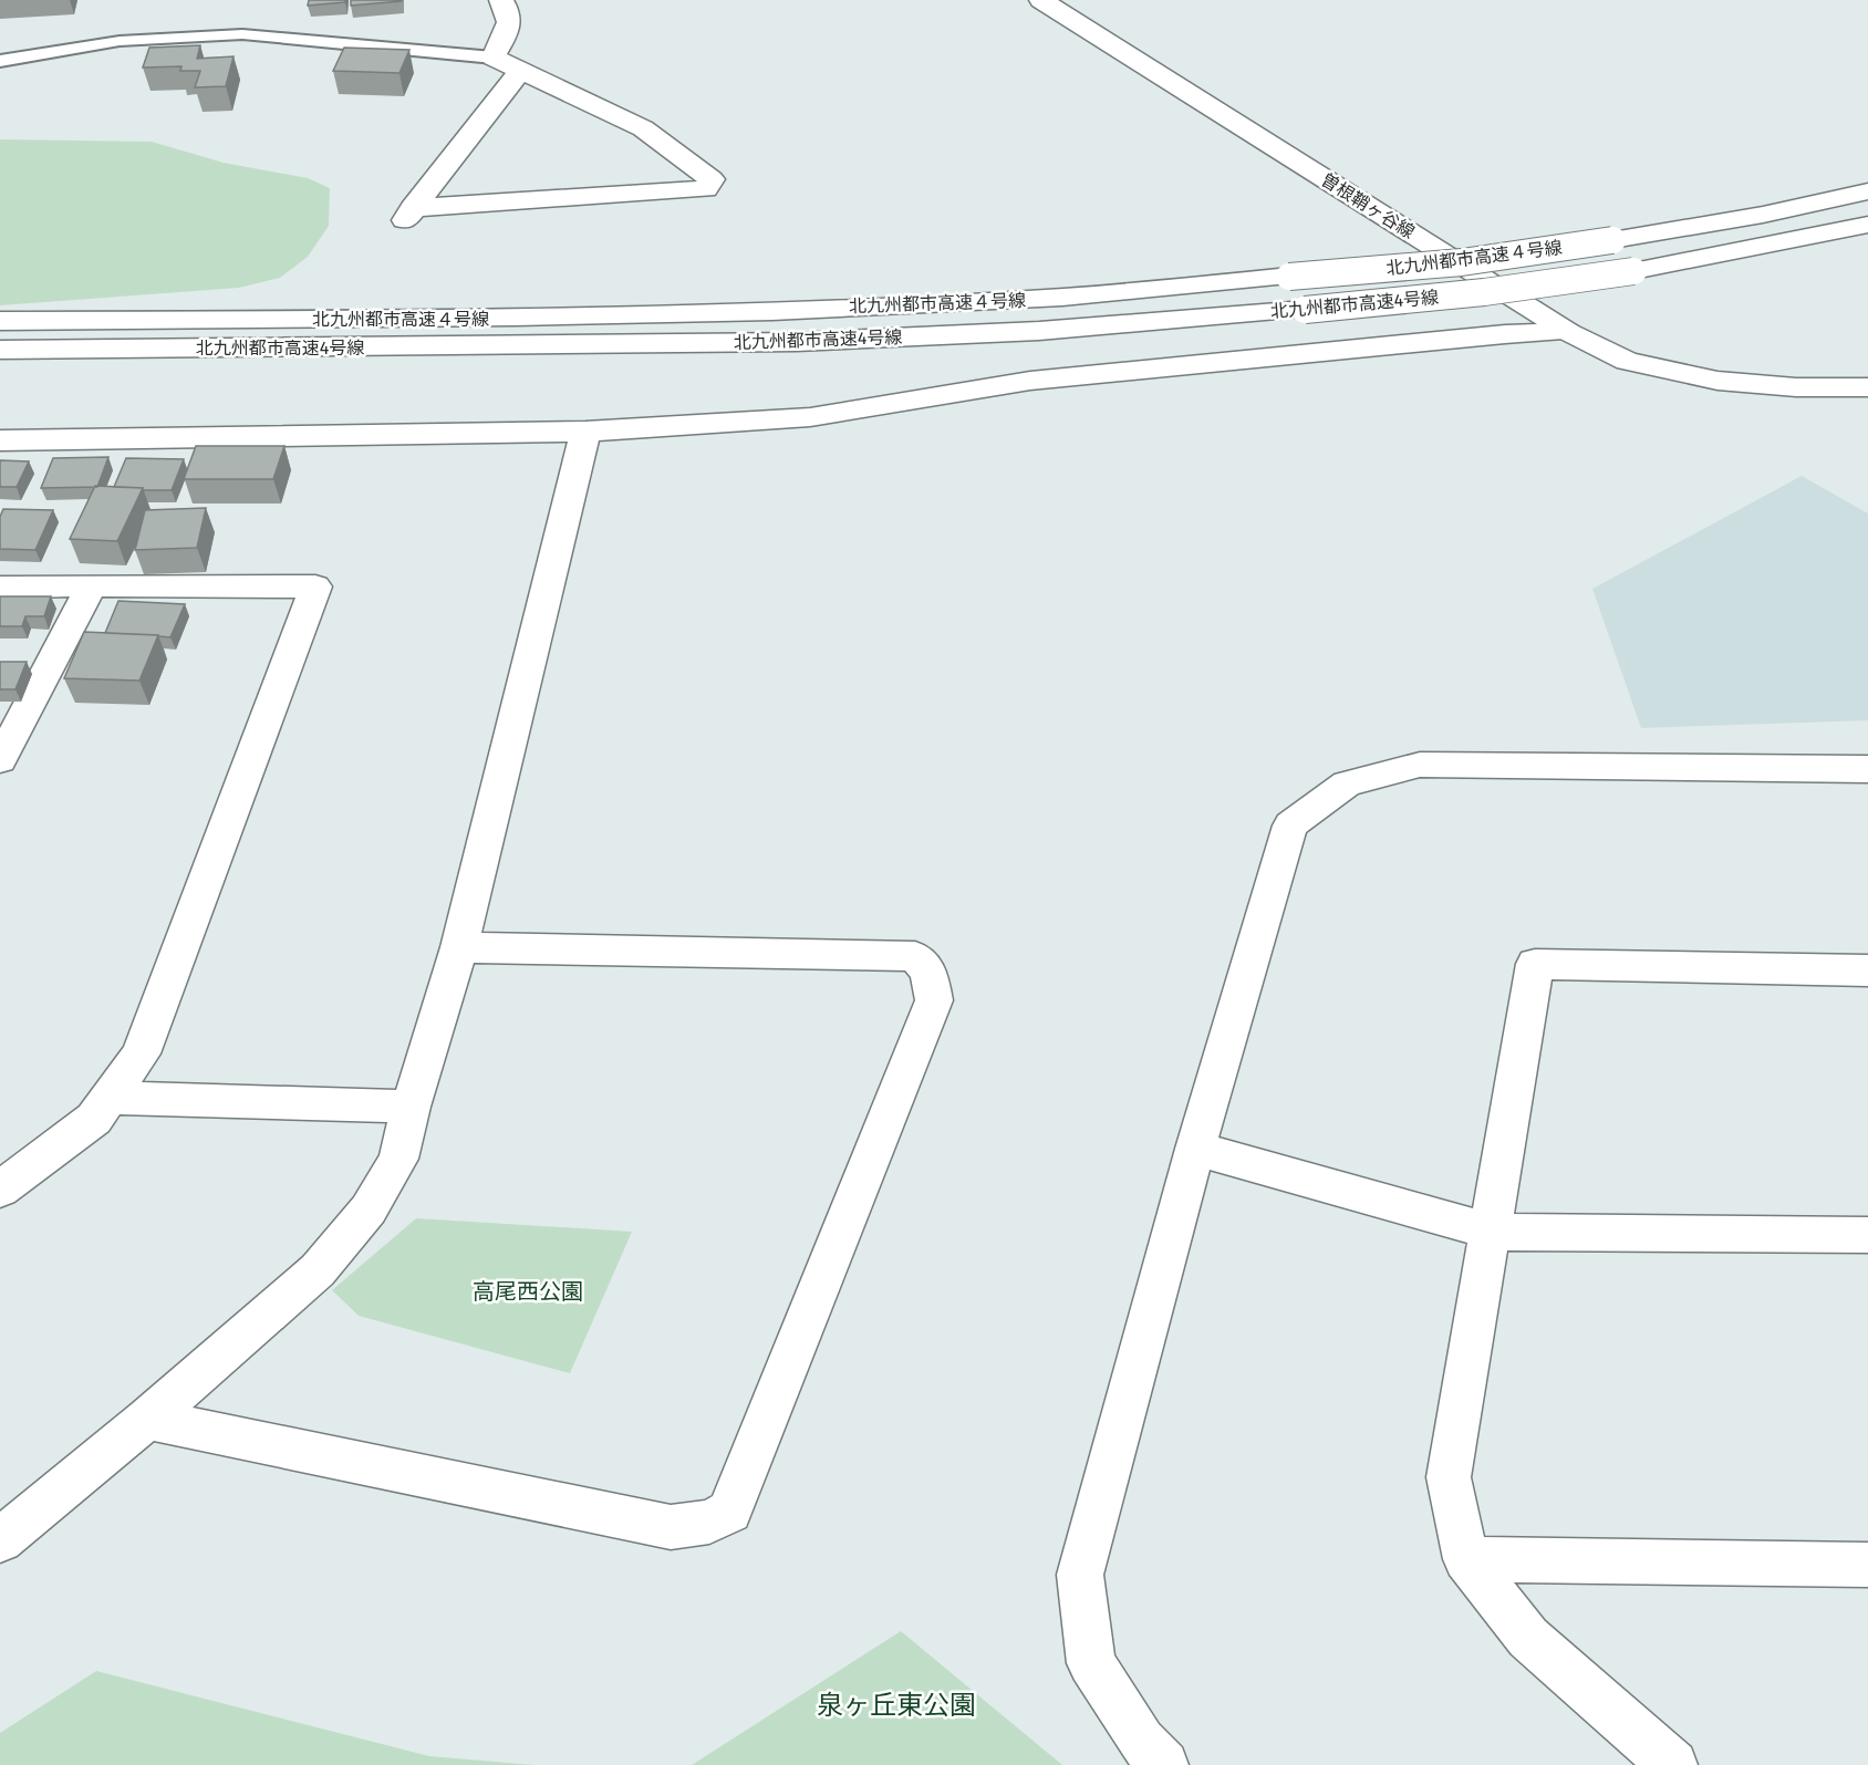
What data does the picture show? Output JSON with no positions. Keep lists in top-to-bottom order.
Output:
{
  "streets": {
    "main road": ["曽根鞘ヶ谷線", "北九州都市高速４号線", "北九州都市高速4号線"]
  },
  "parks": ["高尾西公園", "泉ヶ丘東公園"]
}
